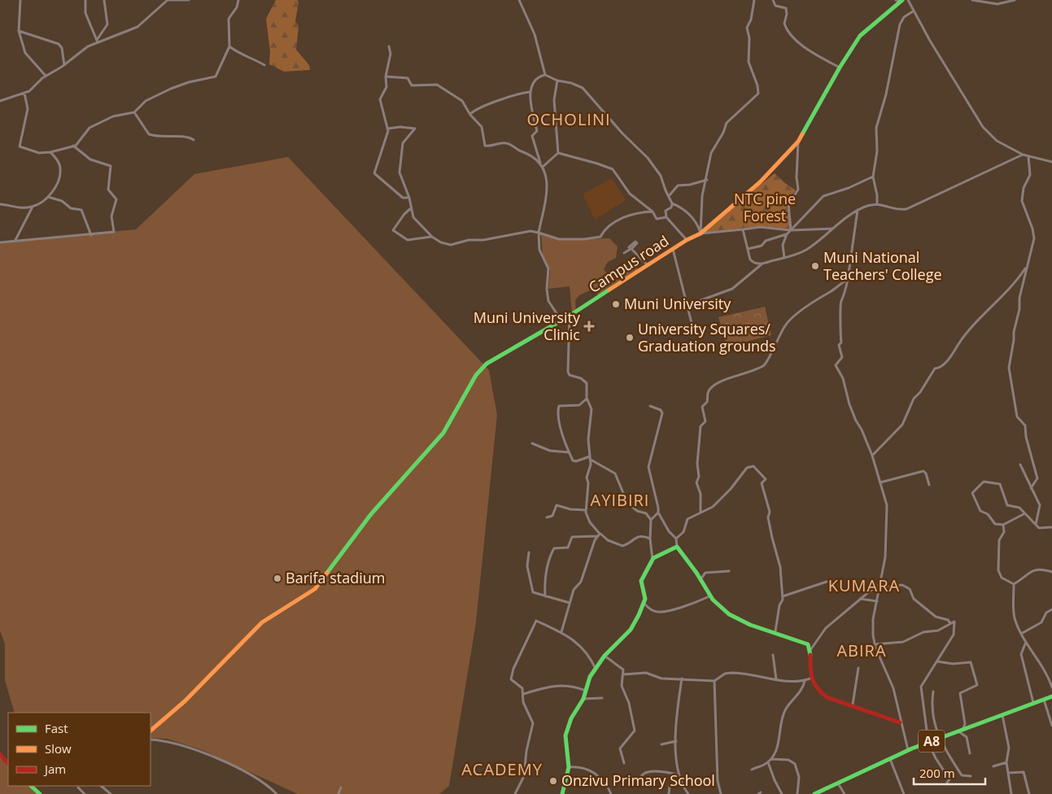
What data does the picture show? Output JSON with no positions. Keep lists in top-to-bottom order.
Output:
{
  "streets": {
    "street": ["Campus road", "A8"]
  },
  "districts": [
    "OCHOLINI",
    "AYIBIRI",
    "KUMARA",
    "ABIRA",
    "ACADEMY"
  ],
  "parks": ["NTC pine Forest"],
  "places": {
    "other": [
      "Muni National Teachers' College",
      "Muni University",
      "University Squares/ Graduation grounds",
      "Barifa stadium",
      "Onzivu Primary School"
    ],
    "health": ["Muni University Clinic"]
  },
  "legend": ["Fast", "Slow", "Jam"],
  "scale_bar": "200 m"
}
